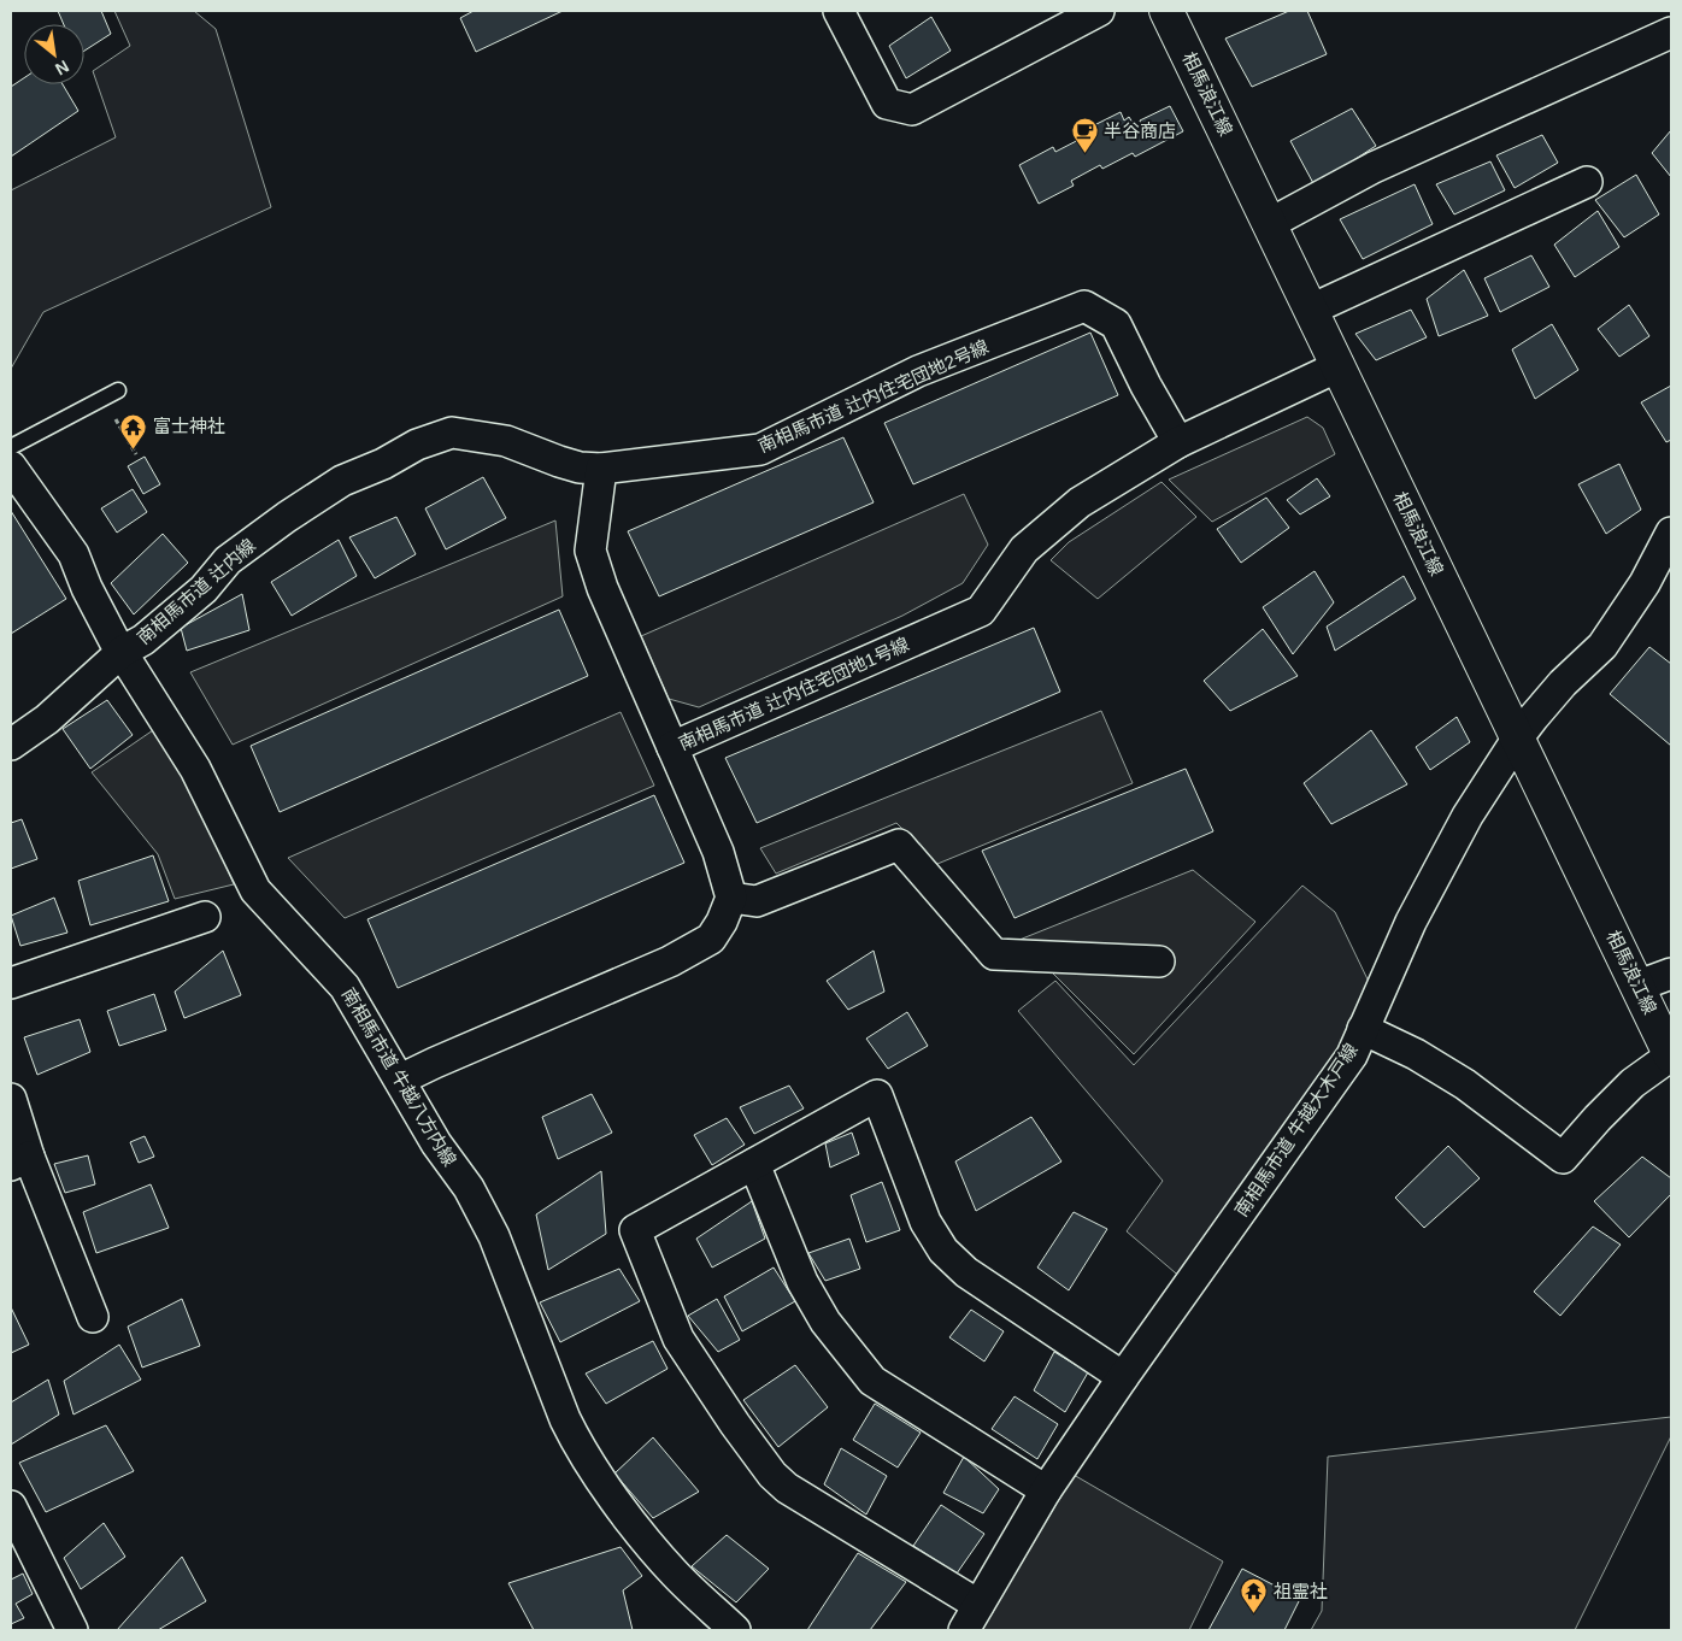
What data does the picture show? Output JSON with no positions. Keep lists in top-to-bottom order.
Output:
{
  "streets": {
    "main road": ["相馬浪江線"],
    "street": [
      "南相馬市道 辻内住宅団地2号線",
      "南相馬市道 辻内線",
      "南相馬市道 辻内住宅団地1号線",
      "南相馬市道 牛越八方内線",
      "南相馬市道 牛越大木戸線"
    ]
  },
  "crossings": [
    ["相馬浪江線", "南相馬市道 辻内住宅団地1号線"],
    ["相馬浪江線", "南相馬市道 牛越大木戸線"],
    ["南相馬市道 辻内住宅団地2号線", "南相馬市道 辻内線"],
    ["南相馬市道 辻内住宅団地2号線", "南相馬市道 辻内住宅団地1号線"],
    ["南相馬市道 辻内線", "南相馬市道 牛越八方内線"]
  ],
  "places": {
    "cafe": ["半谷商店"],
    "temple": ["富士神社", "祖霊社"]
  },
  "north": "bottom right"
}
